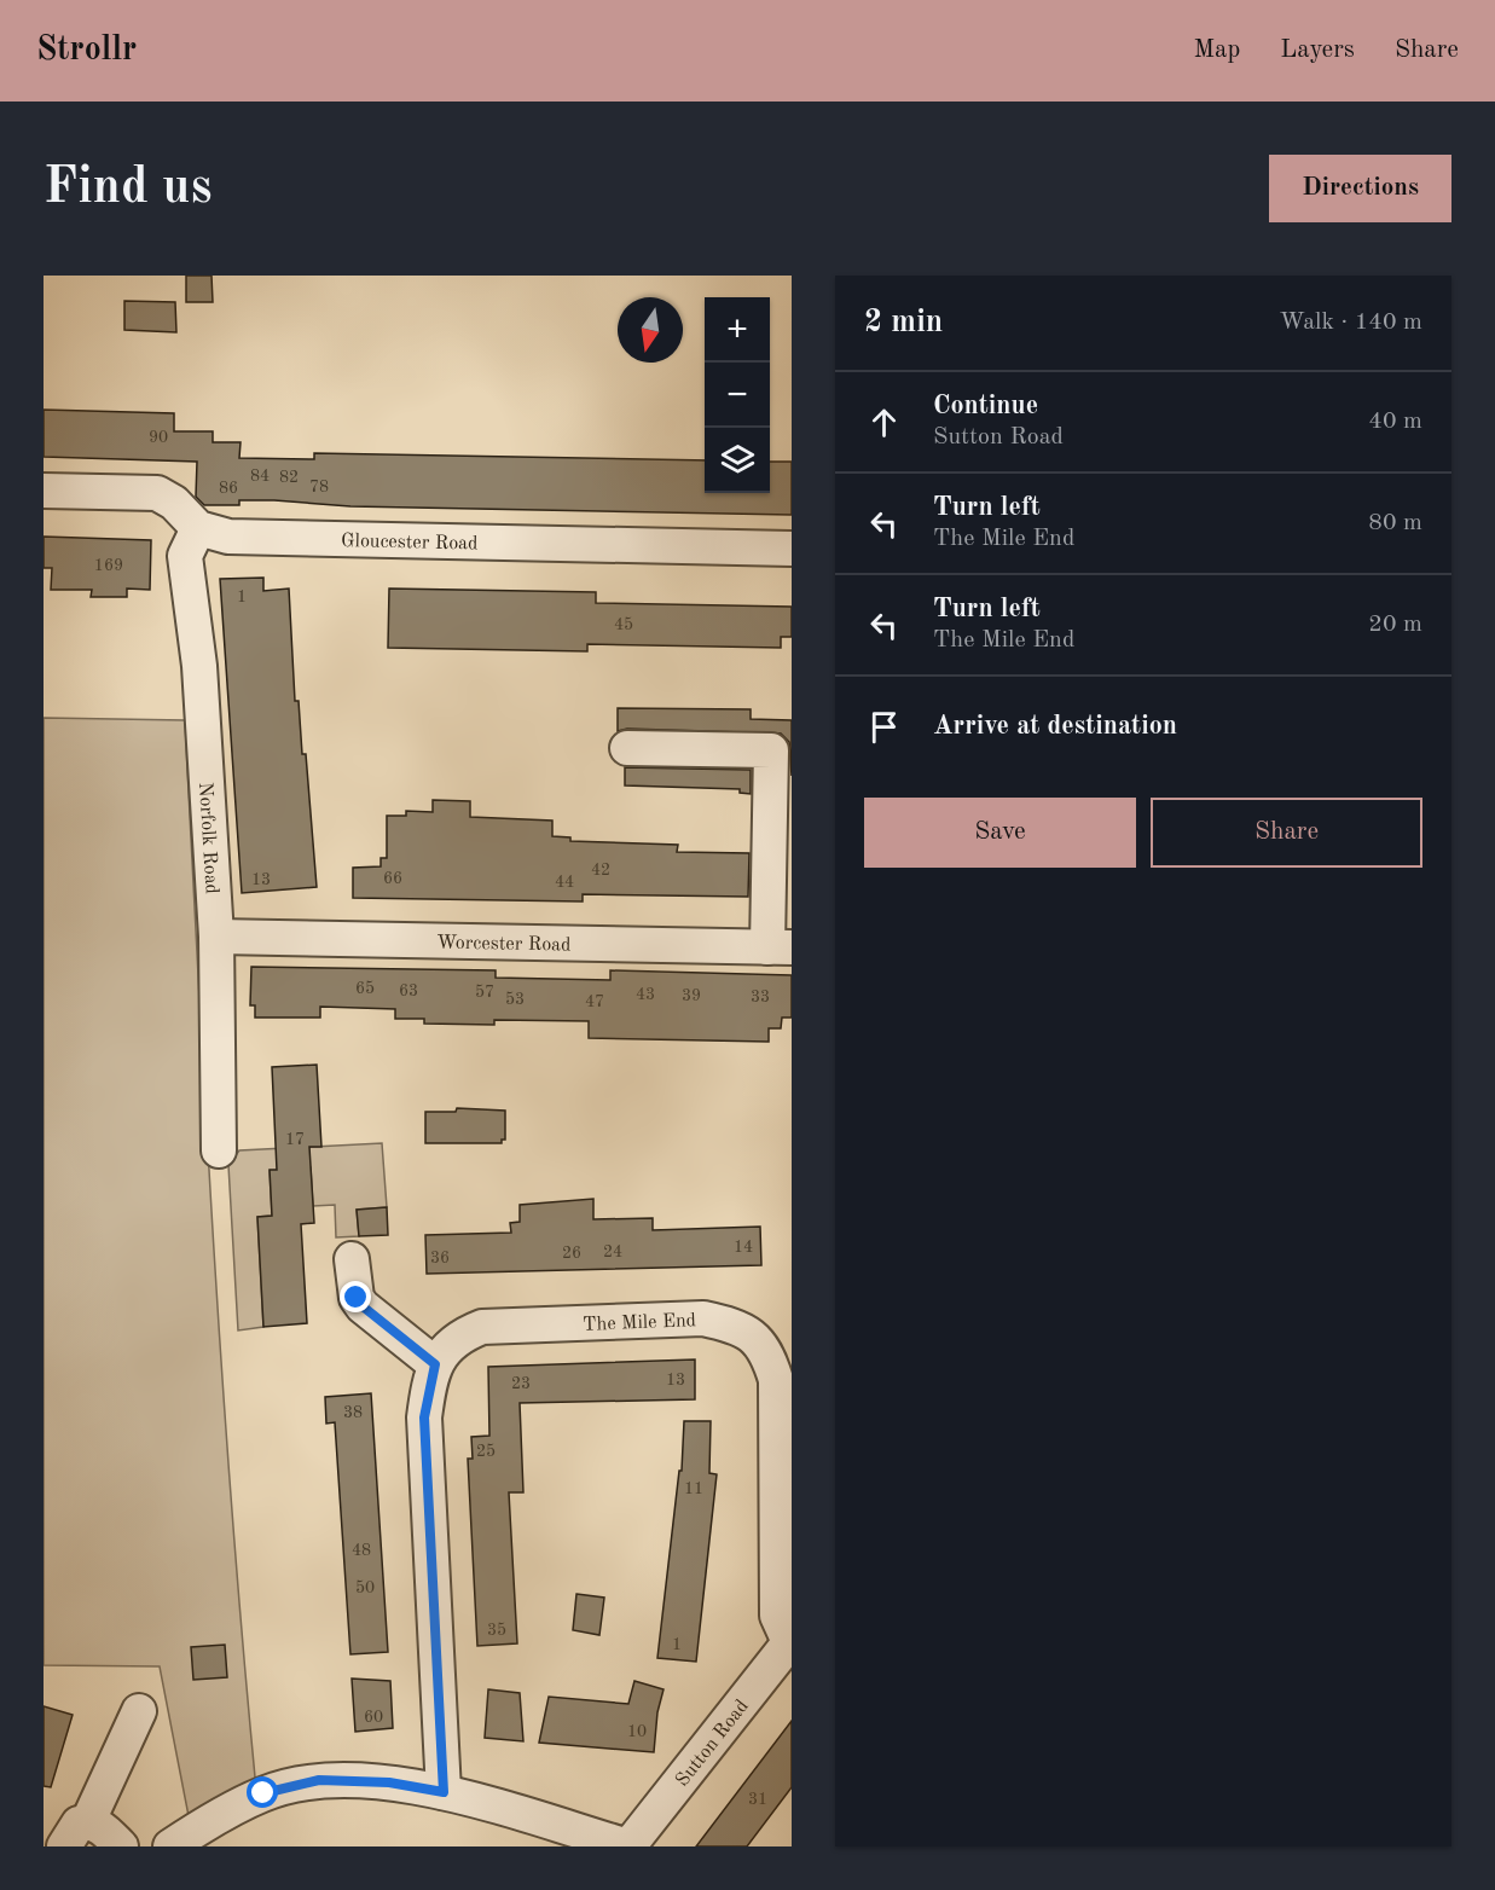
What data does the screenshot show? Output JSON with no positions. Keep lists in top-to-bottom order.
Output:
{
  "streets": {
    "street": [
      "Gloucester Road",
      "Norfolk Road",
      "Worcester Road",
      "The Mile End",
      "Sutton Road"
    ]
  },
  "crossings": [
    ["Gloucester Road", "Norfolk Road"],
    ["Norfolk Road", "Worcester Road"],
    ["The Mile End", "Sutton Road"]
  ],
  "house_numbers": [
    "90",
    "84",
    "82",
    "78",
    "86",
    "169",
    "1",
    "45",
    "42",
    "66",
    "13",
    "44",
    "65",
    "63",
    "57",
    "43",
    "39",
    "33",
    "53",
    "47",
    "17",
    "14",
    "24",
    "26",
    "36",
    "13",
    "23",
    "38",
    "25",
    "11",
    "48",
    "50",
    "35",
    "1",
    "60",
    "10",
    "31"
  ],
  "north": "bottom",
  "page": {
    "header": "Strollr",
    "nav": ["Map", "Layers", "Share"],
    "buttons": [
      "Directions",
      ["Save", "Share"]
    ],
    "title": "Find us",
    "heading": ["2 min", "Walk · 140 m"],
    "map_buttons": ["+", "−"],
    "list": [
      ["Continue", "Sutton Road", "40 m"],
      ["Turn left", "The Mile End", "80 m"],
      ["Turn left", "The Mile End", "20 m"],
      "Arrive at destination"
    ]
  }
}
